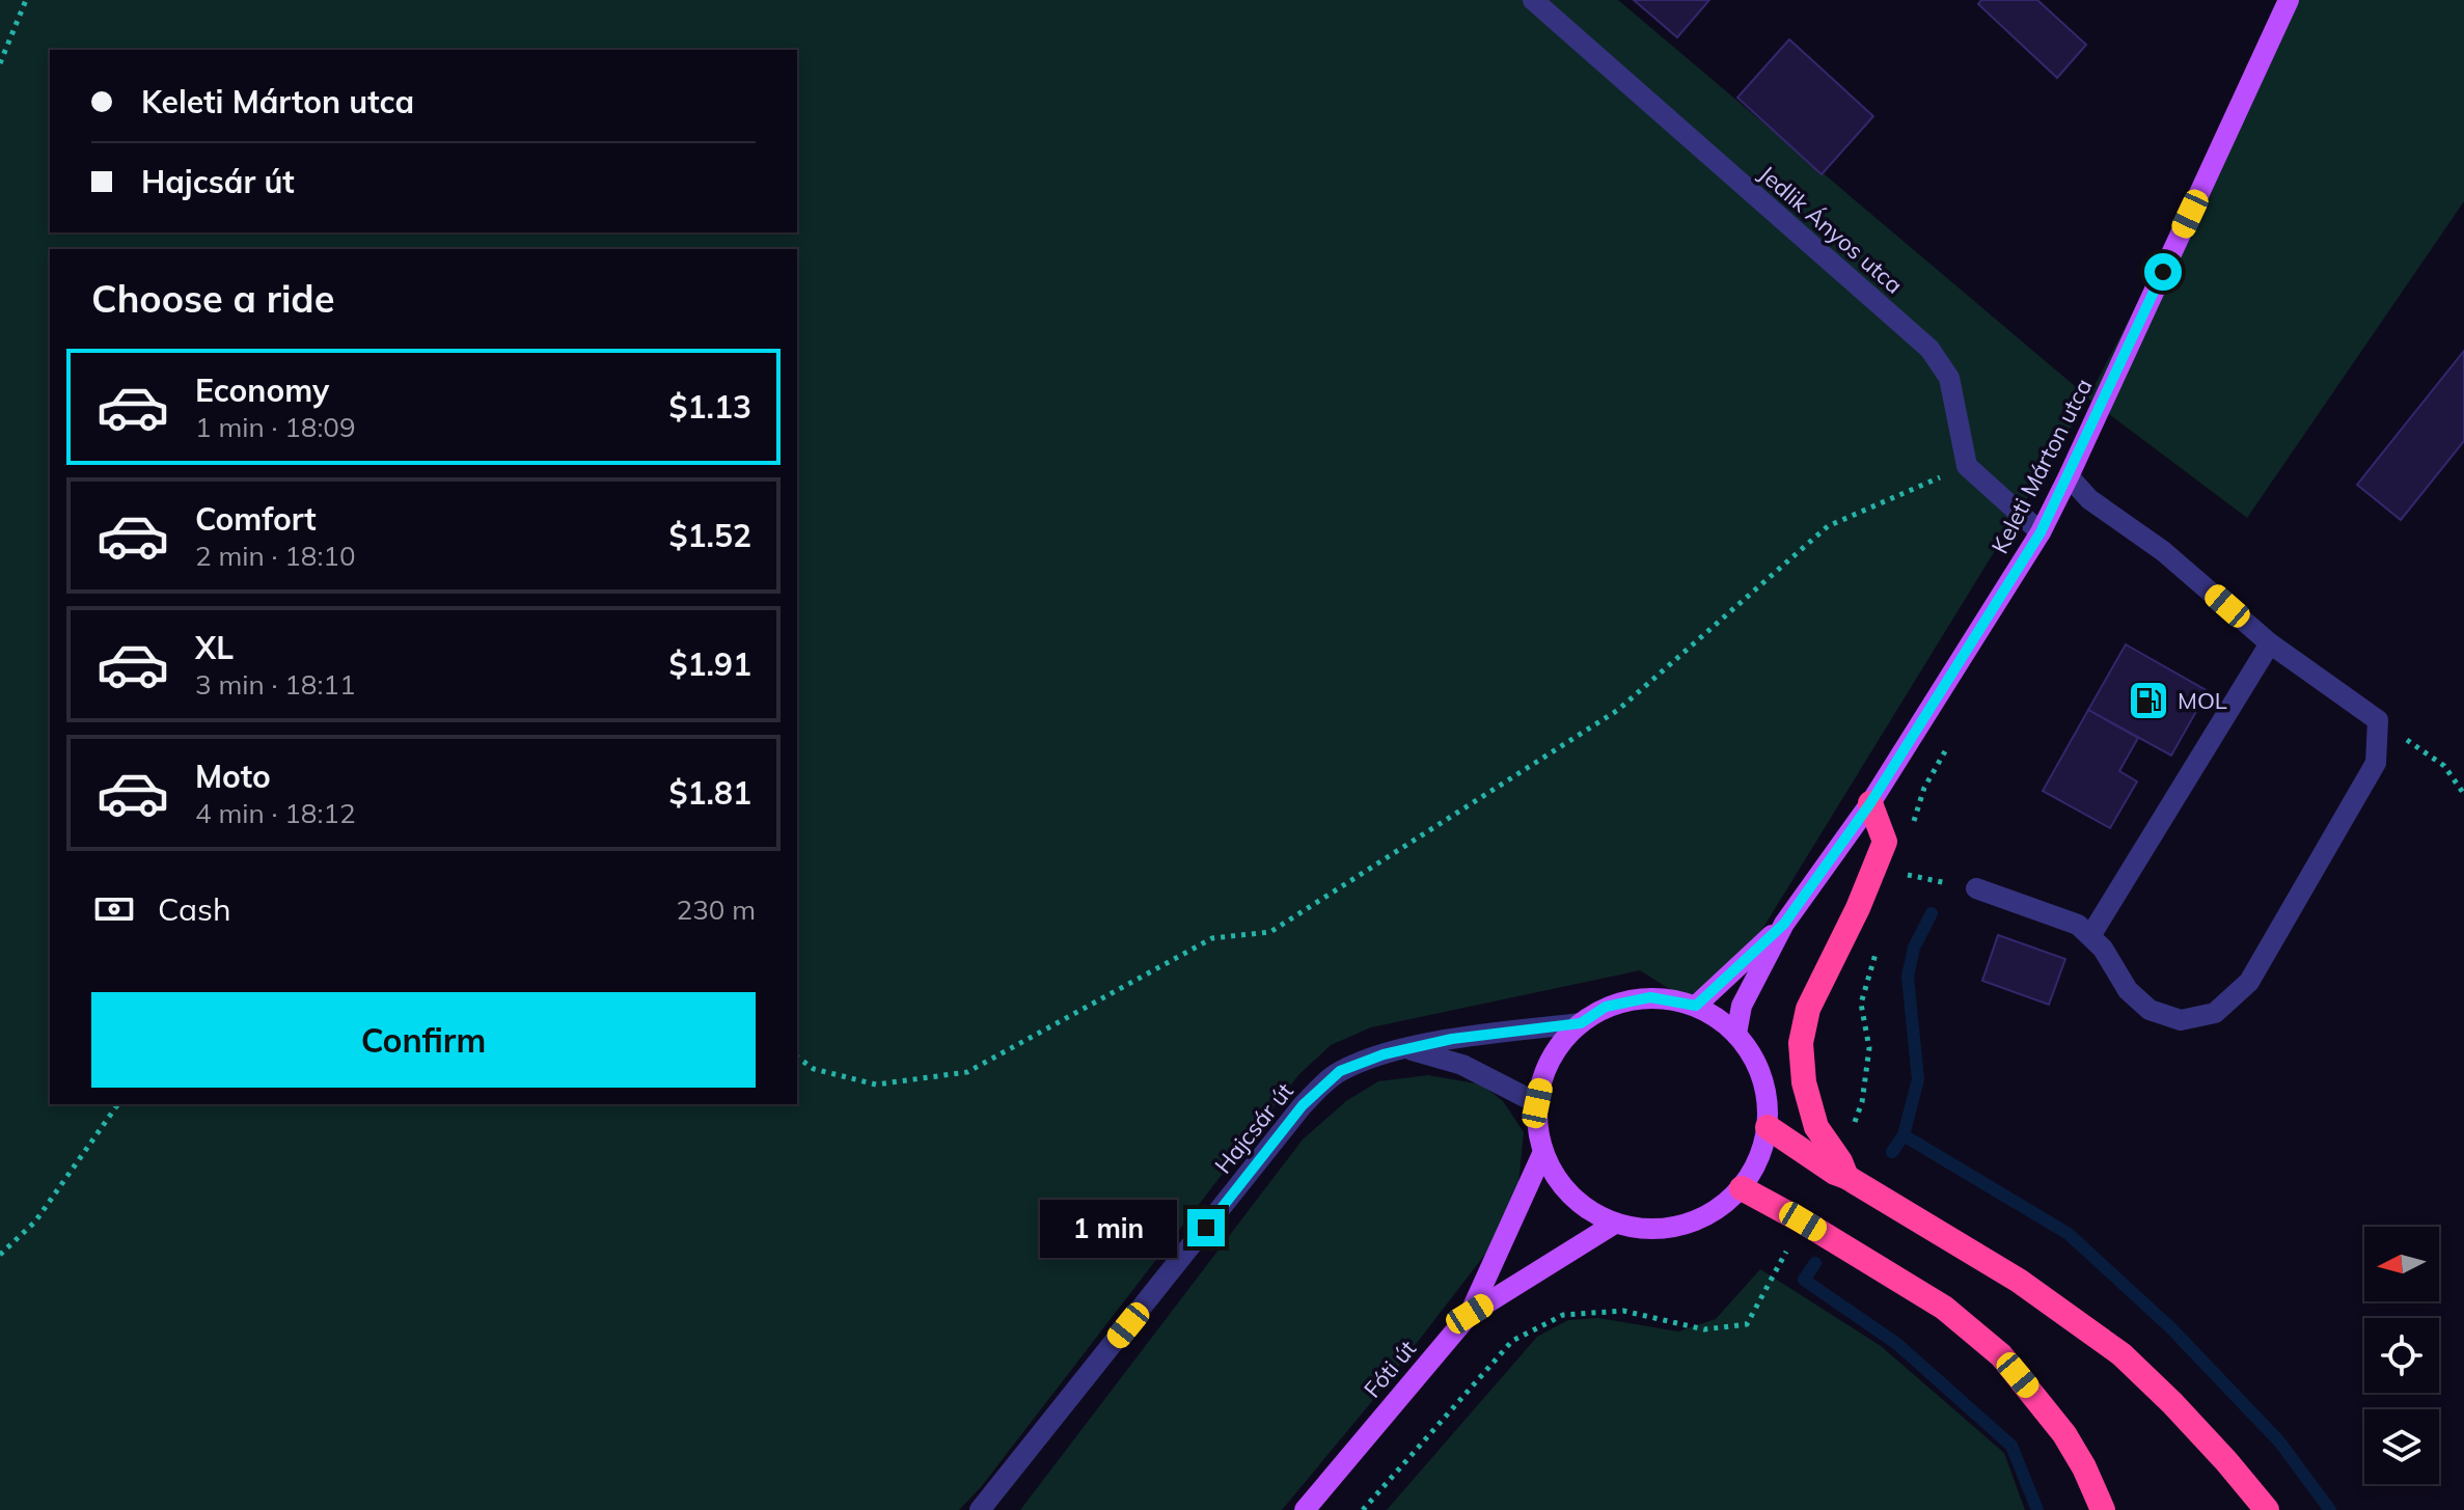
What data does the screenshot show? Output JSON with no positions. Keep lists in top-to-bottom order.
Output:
{
  "streets": {
    "main road": ["Keleti Márton utca", "Fóti út"],
    "street": ["Jedlik Ányos utca", "Hajcsár út"]
  },
  "crossings": [
    ["Keleti Márton utca", "Hajcsár út"],
    ["Keleti Márton utca", "Fóti út"],
    ["Hajcsár út", "Fóti út"]
  ],
  "places": {
    "fuel station": ["MOL"]
  },
  "north": "left",
  "page": {
    "banner": ["Keleti Márton utca", "Hajcsár út"],
    "heading": "Choose a ride",
    "list": [
      {
        "name": "Economy",
        "note": "1 min · 18:09",
        "value": "$1.13"
      },
      {
        "name": "Comfort",
        "note": "2 min · 18:10",
        "value": "$1.52"
      },
      {
        "name": "XL",
        "note": "3 min · 18:11",
        "value": "$1.91"
      },
      {
        "name": "Moto",
        "note": "4 min · 18:12",
        "value": "$1.81"
      }
    ],
    "pay": ["Cash", "230 m"],
    "buttons": "Confirm",
    "bubble": "1 min"
  }
}
